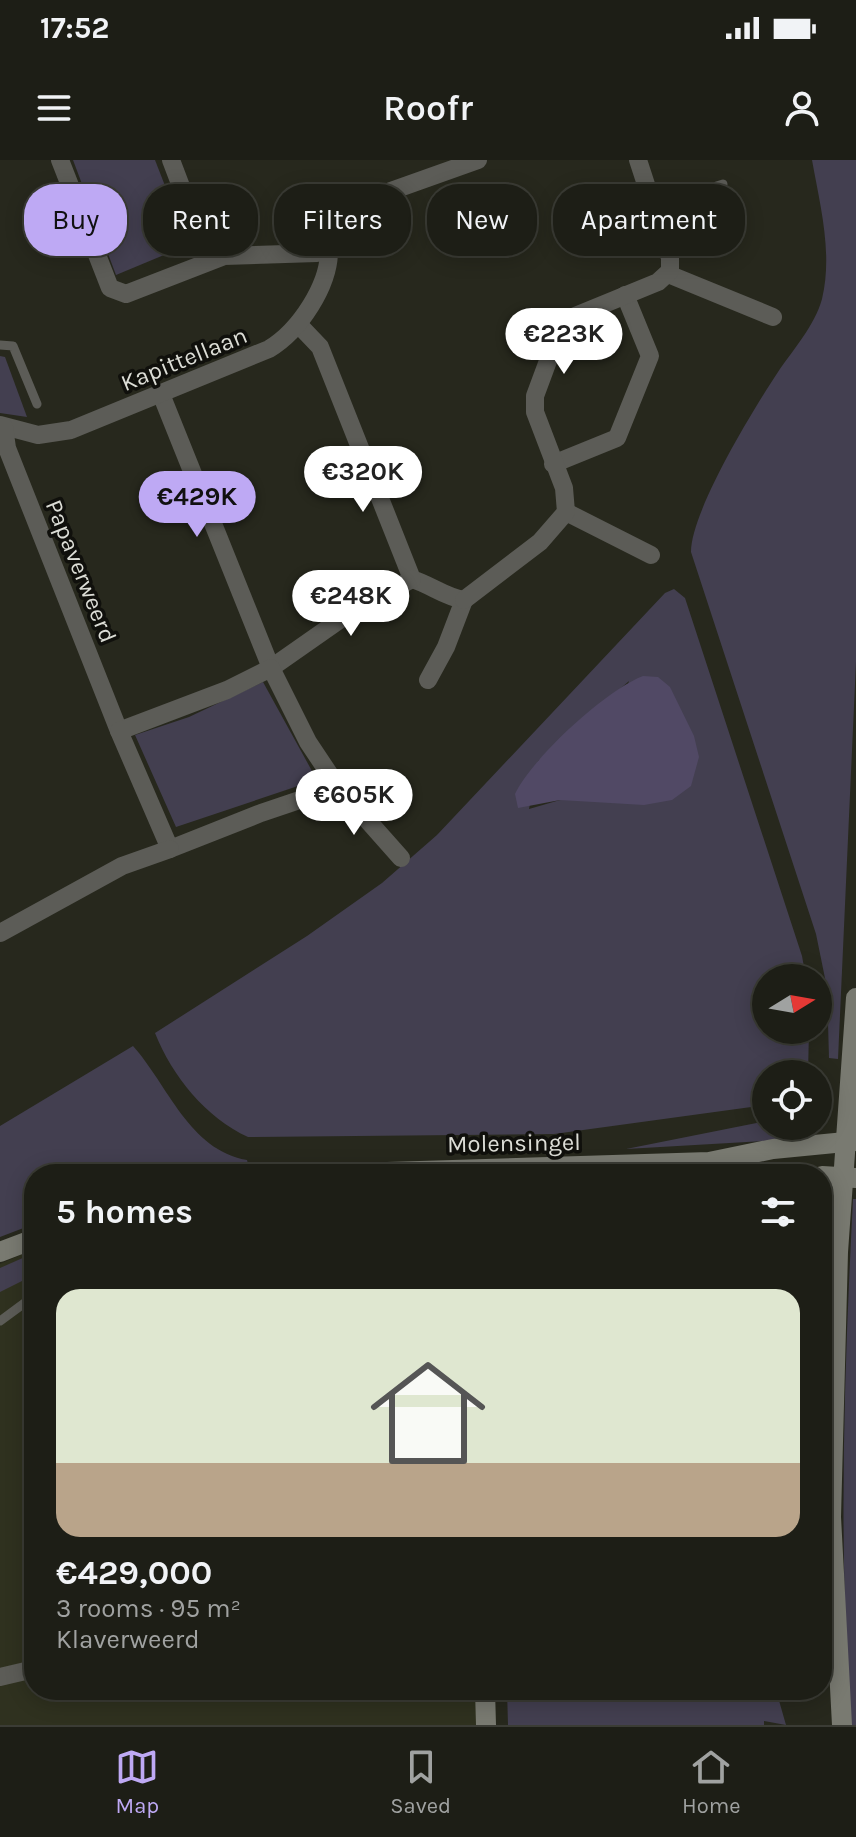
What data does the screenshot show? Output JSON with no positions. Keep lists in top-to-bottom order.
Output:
{
  "streets": {
    "street": ["Kapittellaan", "Papaverweerd", "Molensingel"]
  },
  "crossings": [
    ["Kapittellaan", "Papaverweerd"]
  ],
  "north": "right",
  "page": {
    "status": "17:52",
    "header": "Roofr",
    "chip": [
      "Buy",
      "Rent",
      "Filters",
      "New",
      "Apartment"
    ],
    "price": [
      "€223K",
      "€320K",
      "€429K",
      "€248K",
      "€605K"
    ],
    "heading": "5 homes",
    "list": [
      {
        "name": "€429,000",
        "note": "3 rooms · 95 m² · Klaverweerd"
      }
    ],
    "tabs": ["Map", "Saved", "Home"]
  }
}
